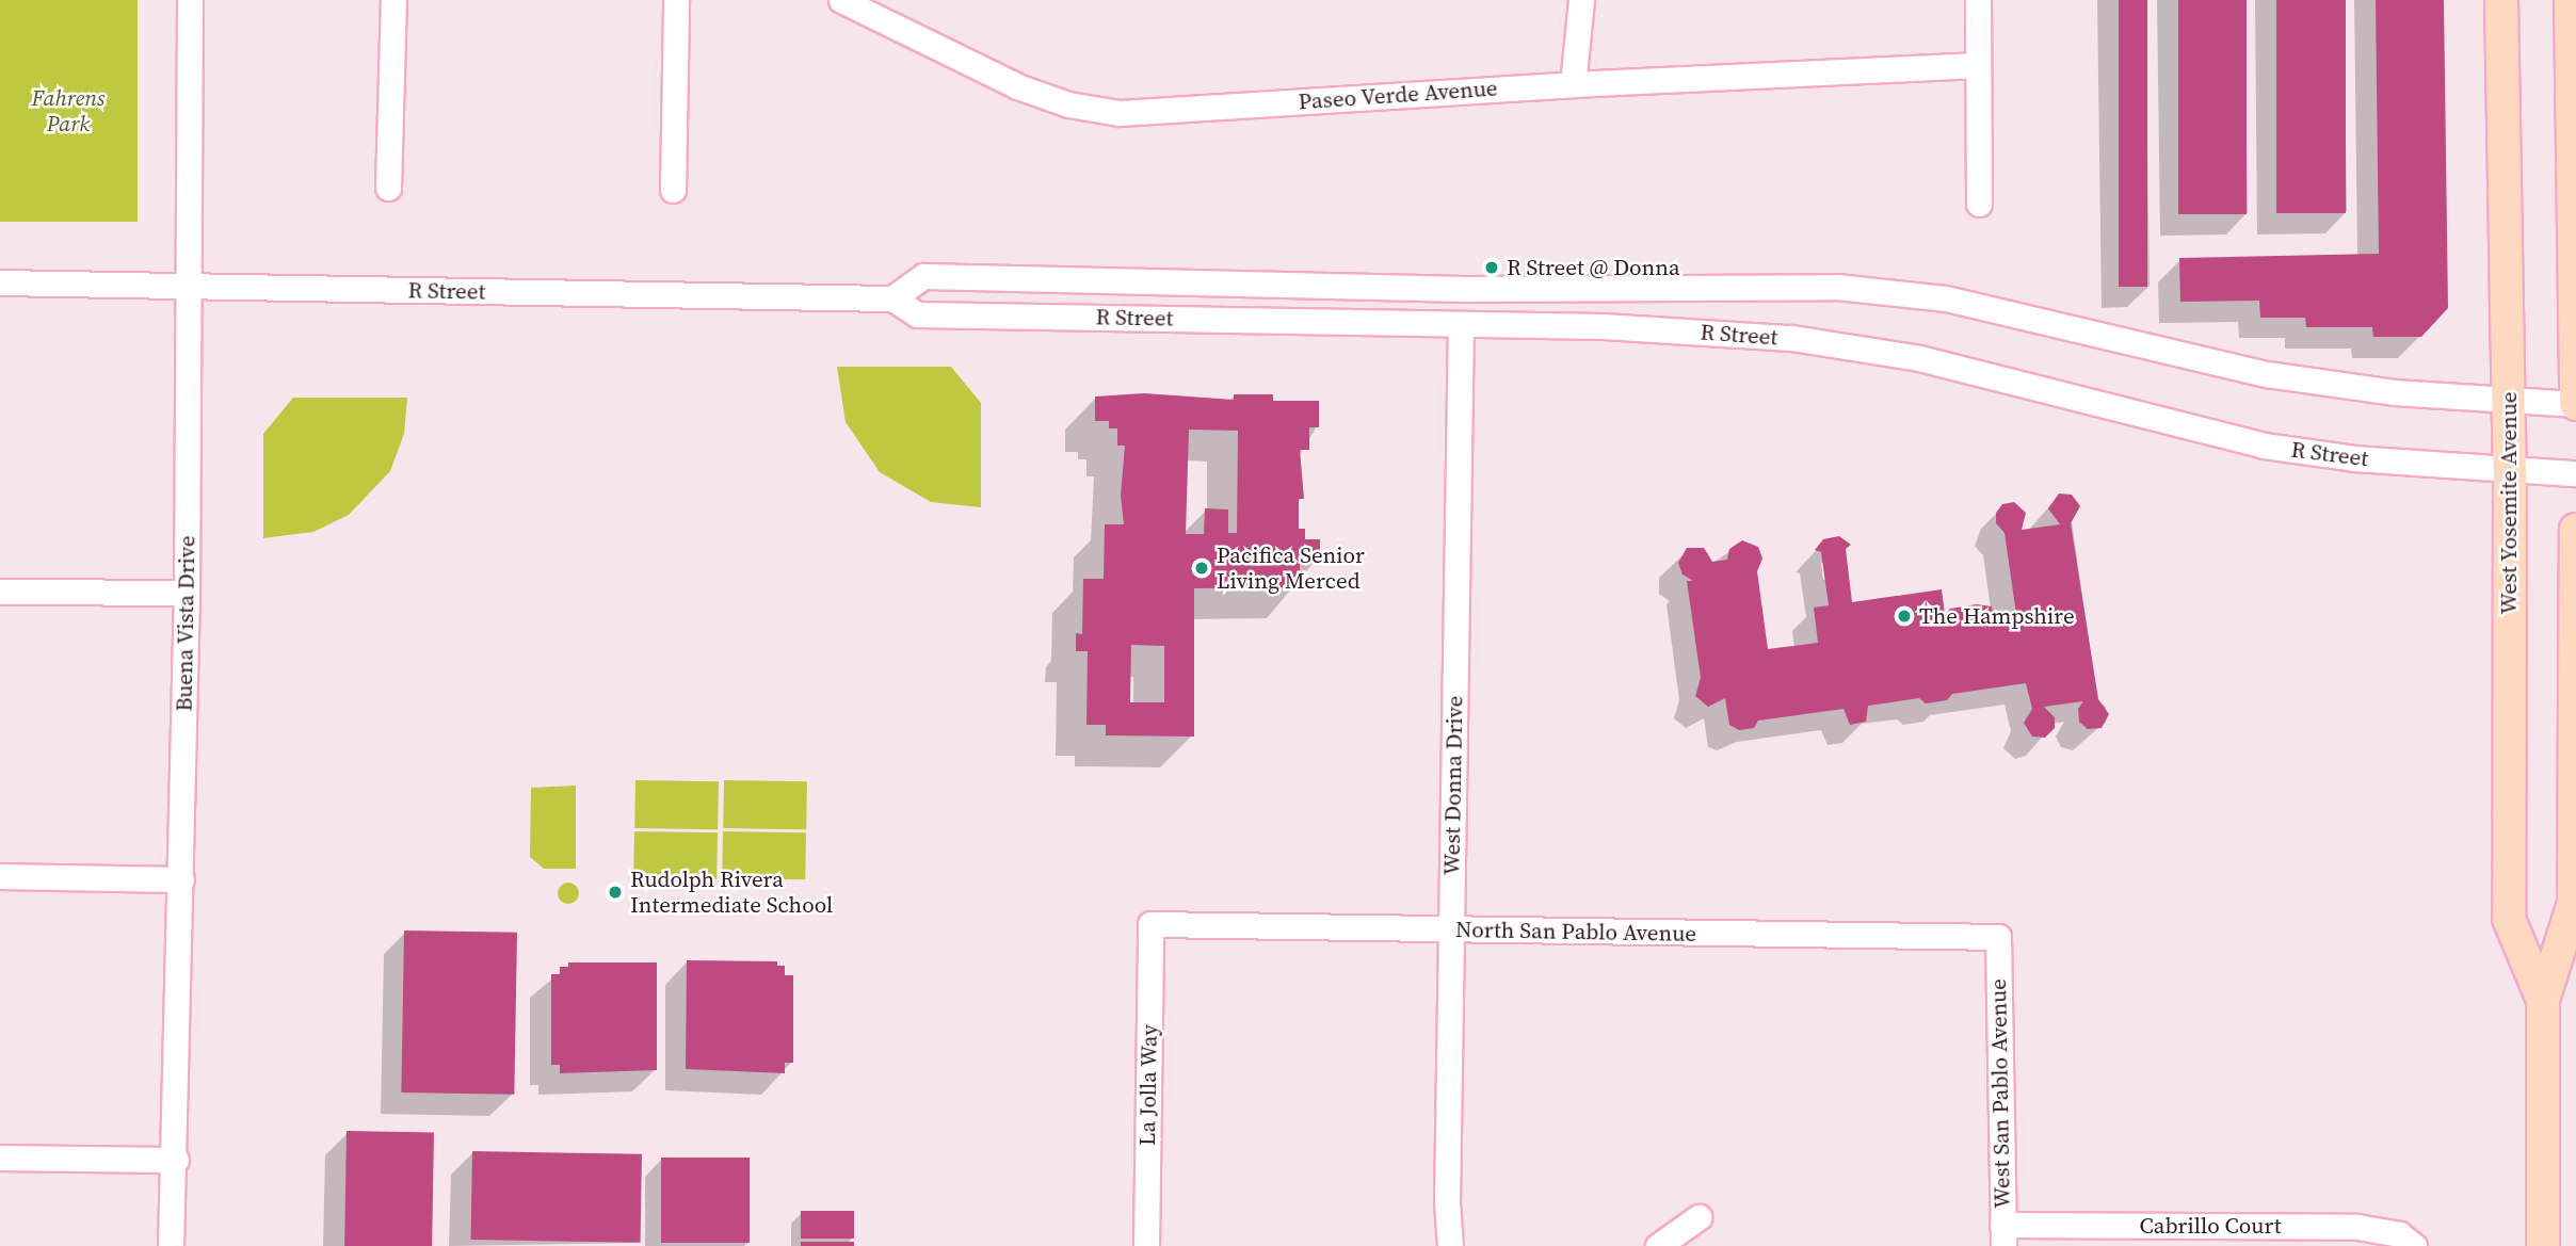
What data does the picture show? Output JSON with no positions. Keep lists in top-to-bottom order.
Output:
{
  "streets": {
    "main road": ["West Yosemite Avenue"],
    "street": [
      "Paseo Verde Avenue",
      "R Street",
      "Buena Vista Drive",
      "West Donna Drive",
      "North San Pablo Avenue",
      "La Jolla Way",
      "West San Pablo Avenue",
      "Cabrillo Court"
    ]
  },
  "crossings": [
    ["R Street", "West Yosemite Avenue"],
    ["R Street", "Buena Vista Drive"],
    ["R Street", "West Donna Drive"],
    ["West Donna Drive", "North San Pablo Avenue"],
    ["North San Pablo Avenue", "La Jolla Way"],
    ["North San Pablo Avenue", "West San Pablo Avenue"],
    ["West San Pablo Avenue", "Cabrillo Court"]
  ],
  "parks": ["Fahrens Park"],
  "places": [
    "R Street @ Donna",
    "Pacifica Senior Living Merced",
    "The Hampshire",
    "Rudolph Rivera Intermediate School"
  ]
}
